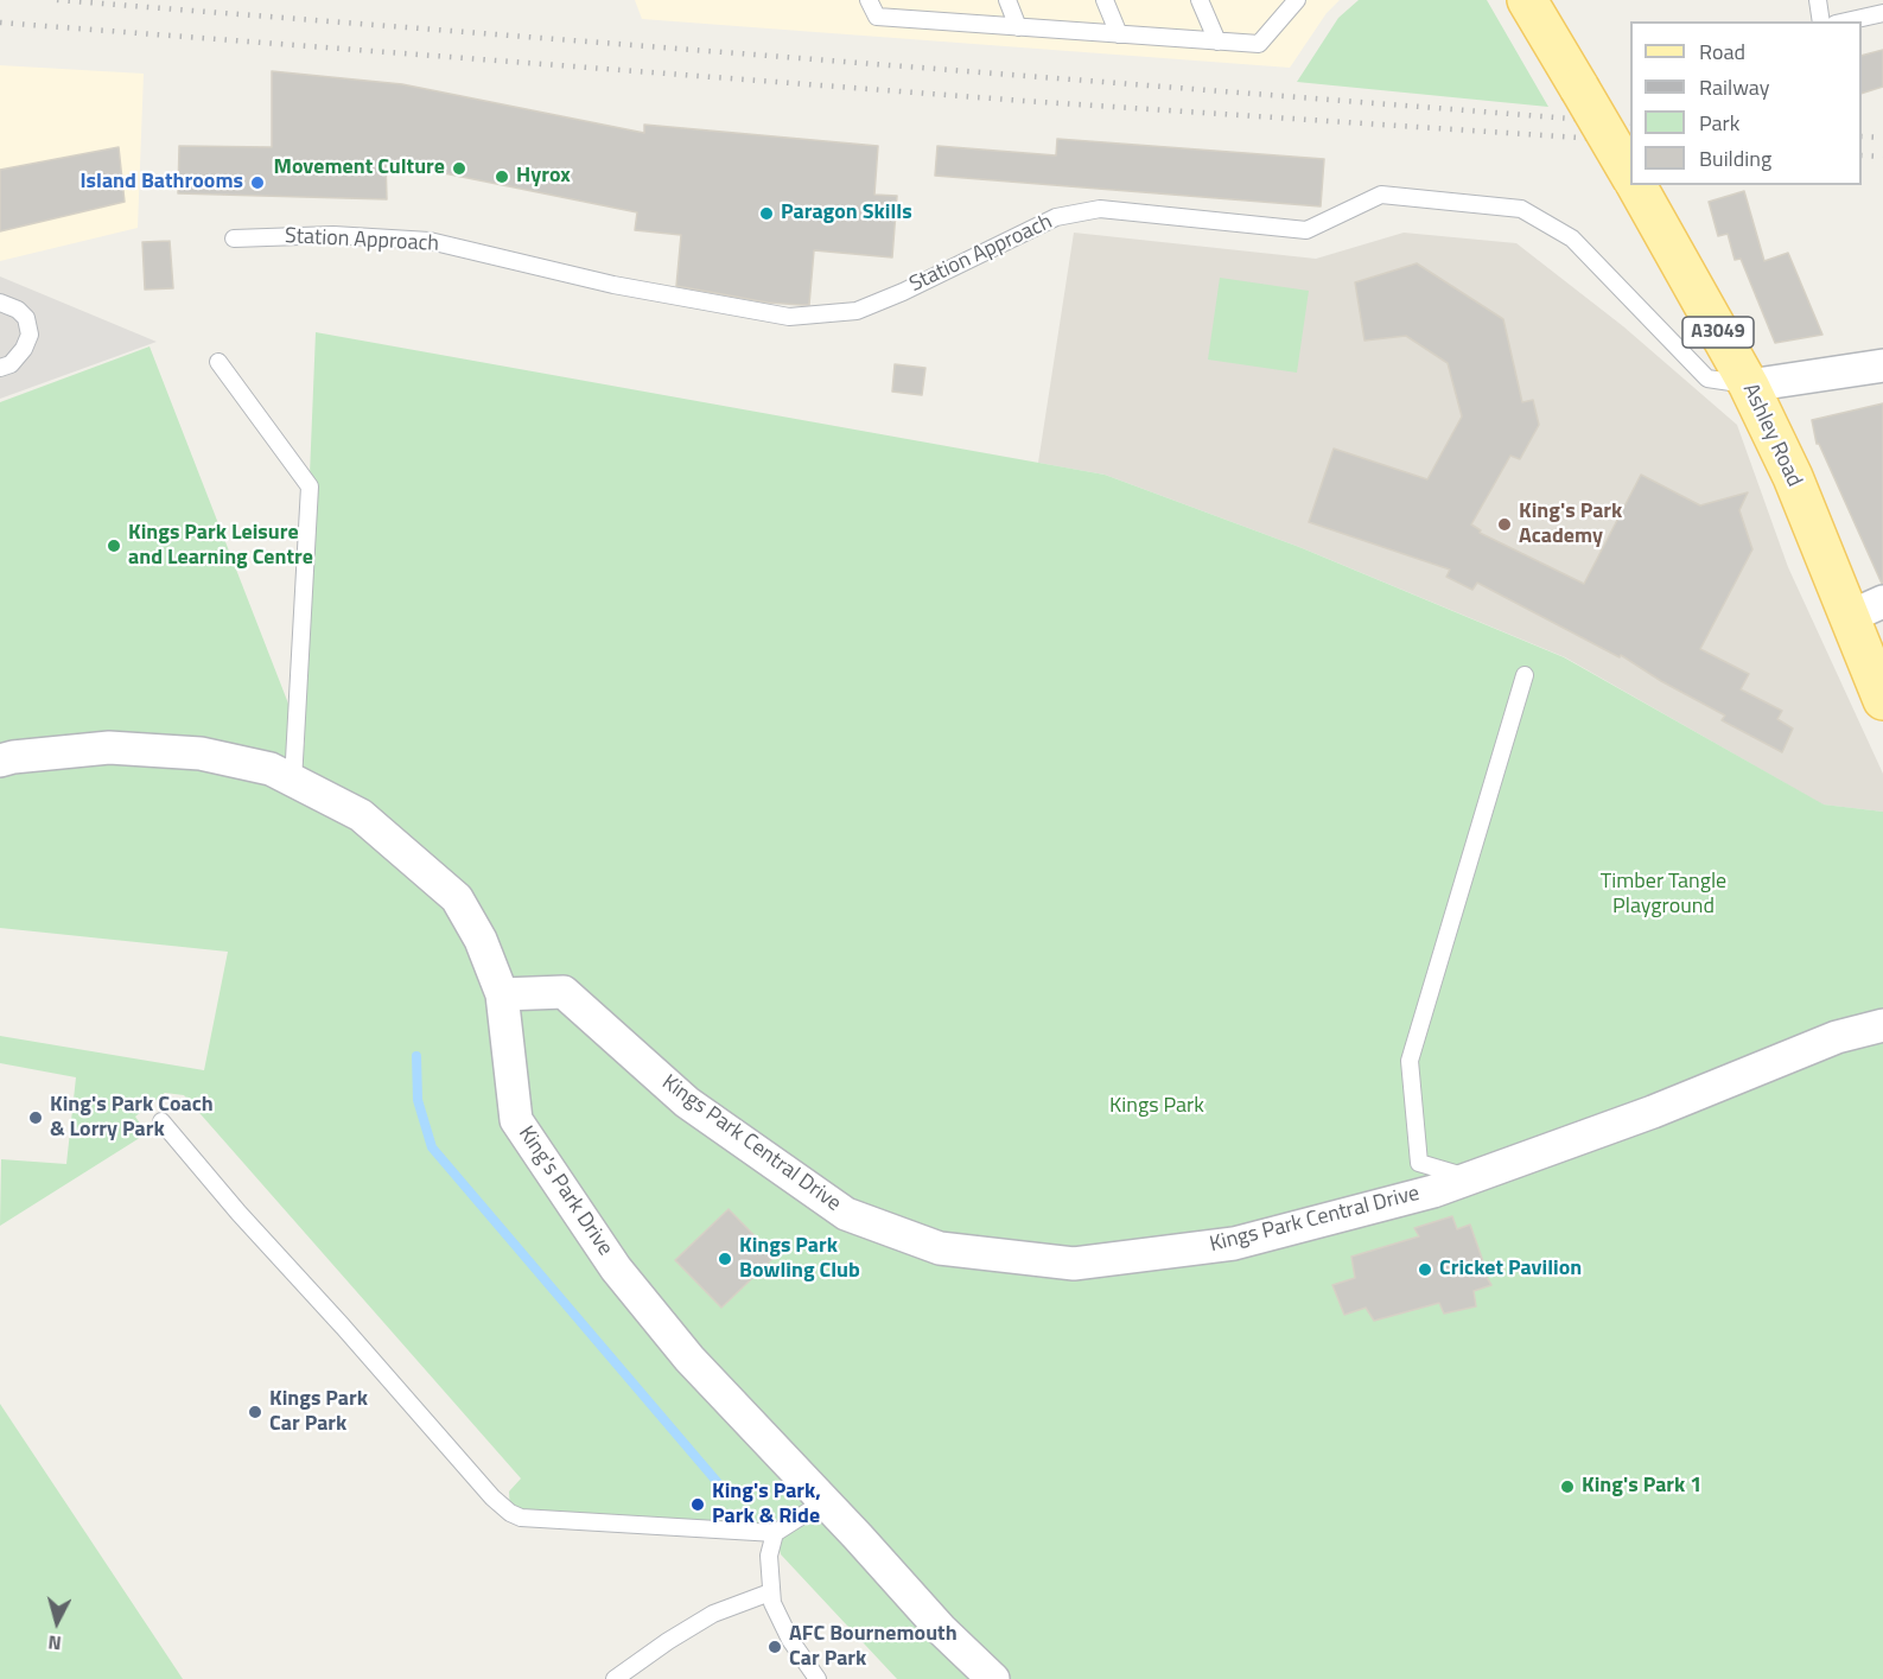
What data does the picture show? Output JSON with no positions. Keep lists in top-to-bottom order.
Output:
{
  "streets": {
    "main road": ["A3049", "Ashley Road"],
    "street": ["Kings Park Central Drive", "King's Park Drive"],
    "lane": ["Station Approach"]
  },
  "crossings": [
    ["Station Approach", "Ashley Road"],
    ["Kings Park Central Drive", "King's Park Drive"]
  ],
  "parks": ["Timber Tangle Playground", "Kings Park"],
  "places": [
    "Movement Culture",
    "Hyrox",
    "Island Bathrooms",
    "Paragon Skills",
    "King's Park Academy",
    "Kings Park Leisure and Learning Centre",
    "King's Park Coach & Lorry Park",
    "Kings Park Bowling Club",
    "Cricket Pavilion",
    "Kings Park Car Park",
    "King's Park 1",
    "King's Park, Park & Ride",
    "AFC Bournemouth Car Park"
  ],
  "legend": [
    "Road",
    "Railway",
    "Park",
    "Building"
  ],
  "north": "bottom"
}
